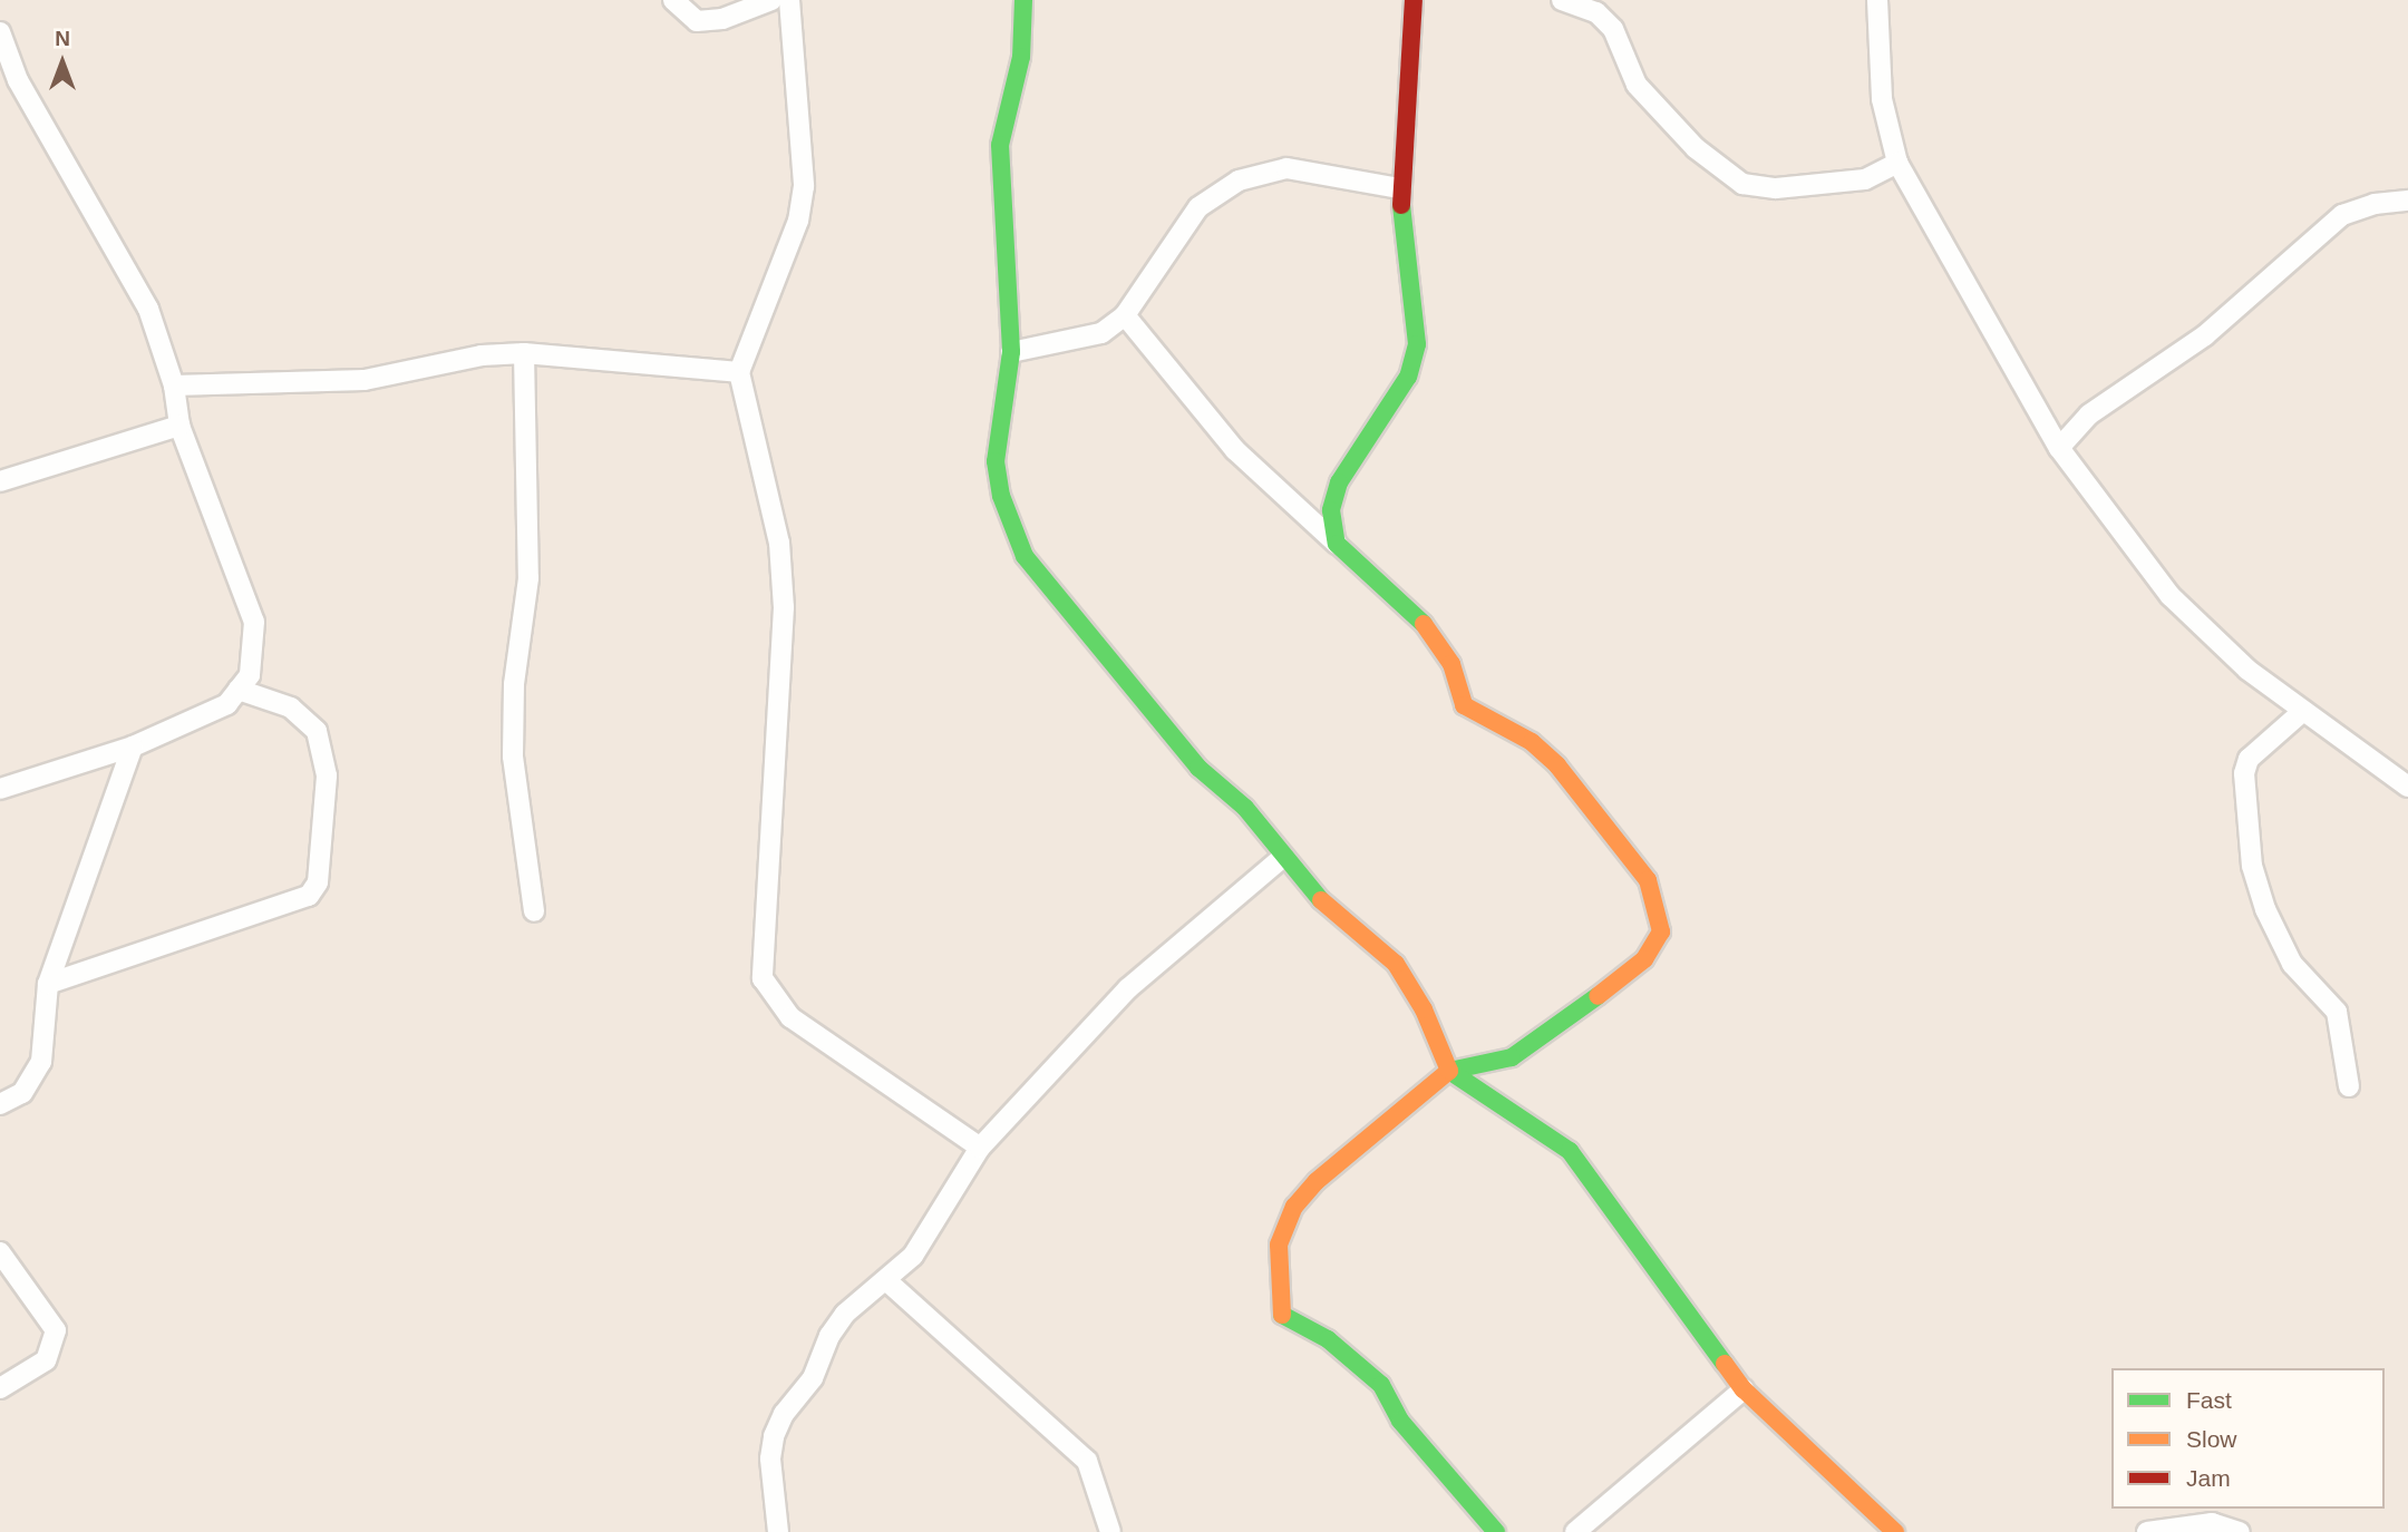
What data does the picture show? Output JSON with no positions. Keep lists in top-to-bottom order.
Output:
{
  "legend": ["Fast", "Slow", "Jam"],
  "north": "top"
}
